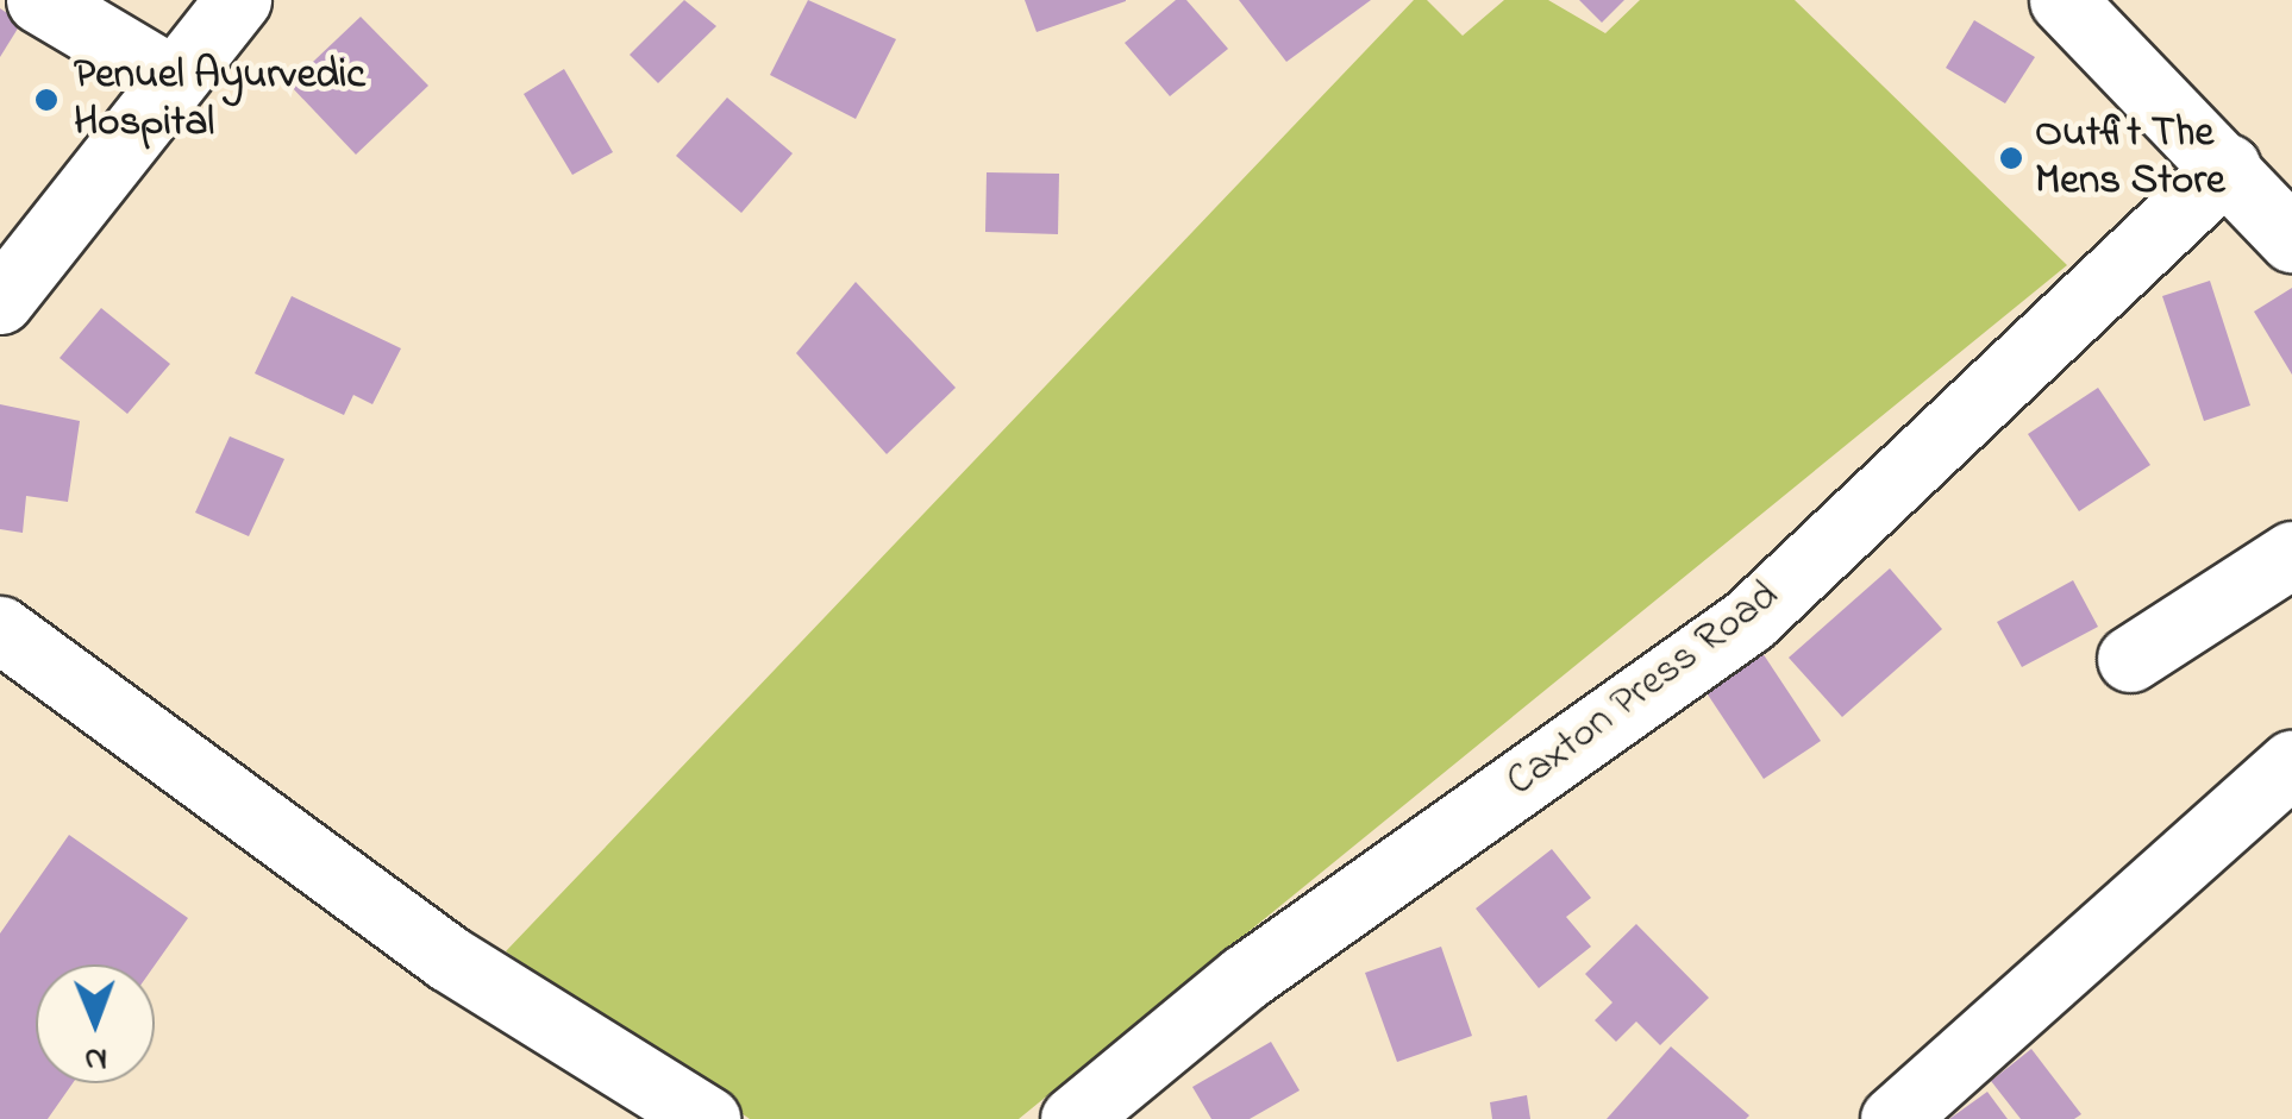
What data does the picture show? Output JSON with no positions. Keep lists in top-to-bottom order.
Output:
{
  "streets": {
    "street": ["Caxton Press Road"]
  },
  "places": ["Penuel Ayurvedic Hospital", "Outfit The Mens Store"],
  "north": "bottom"
}
